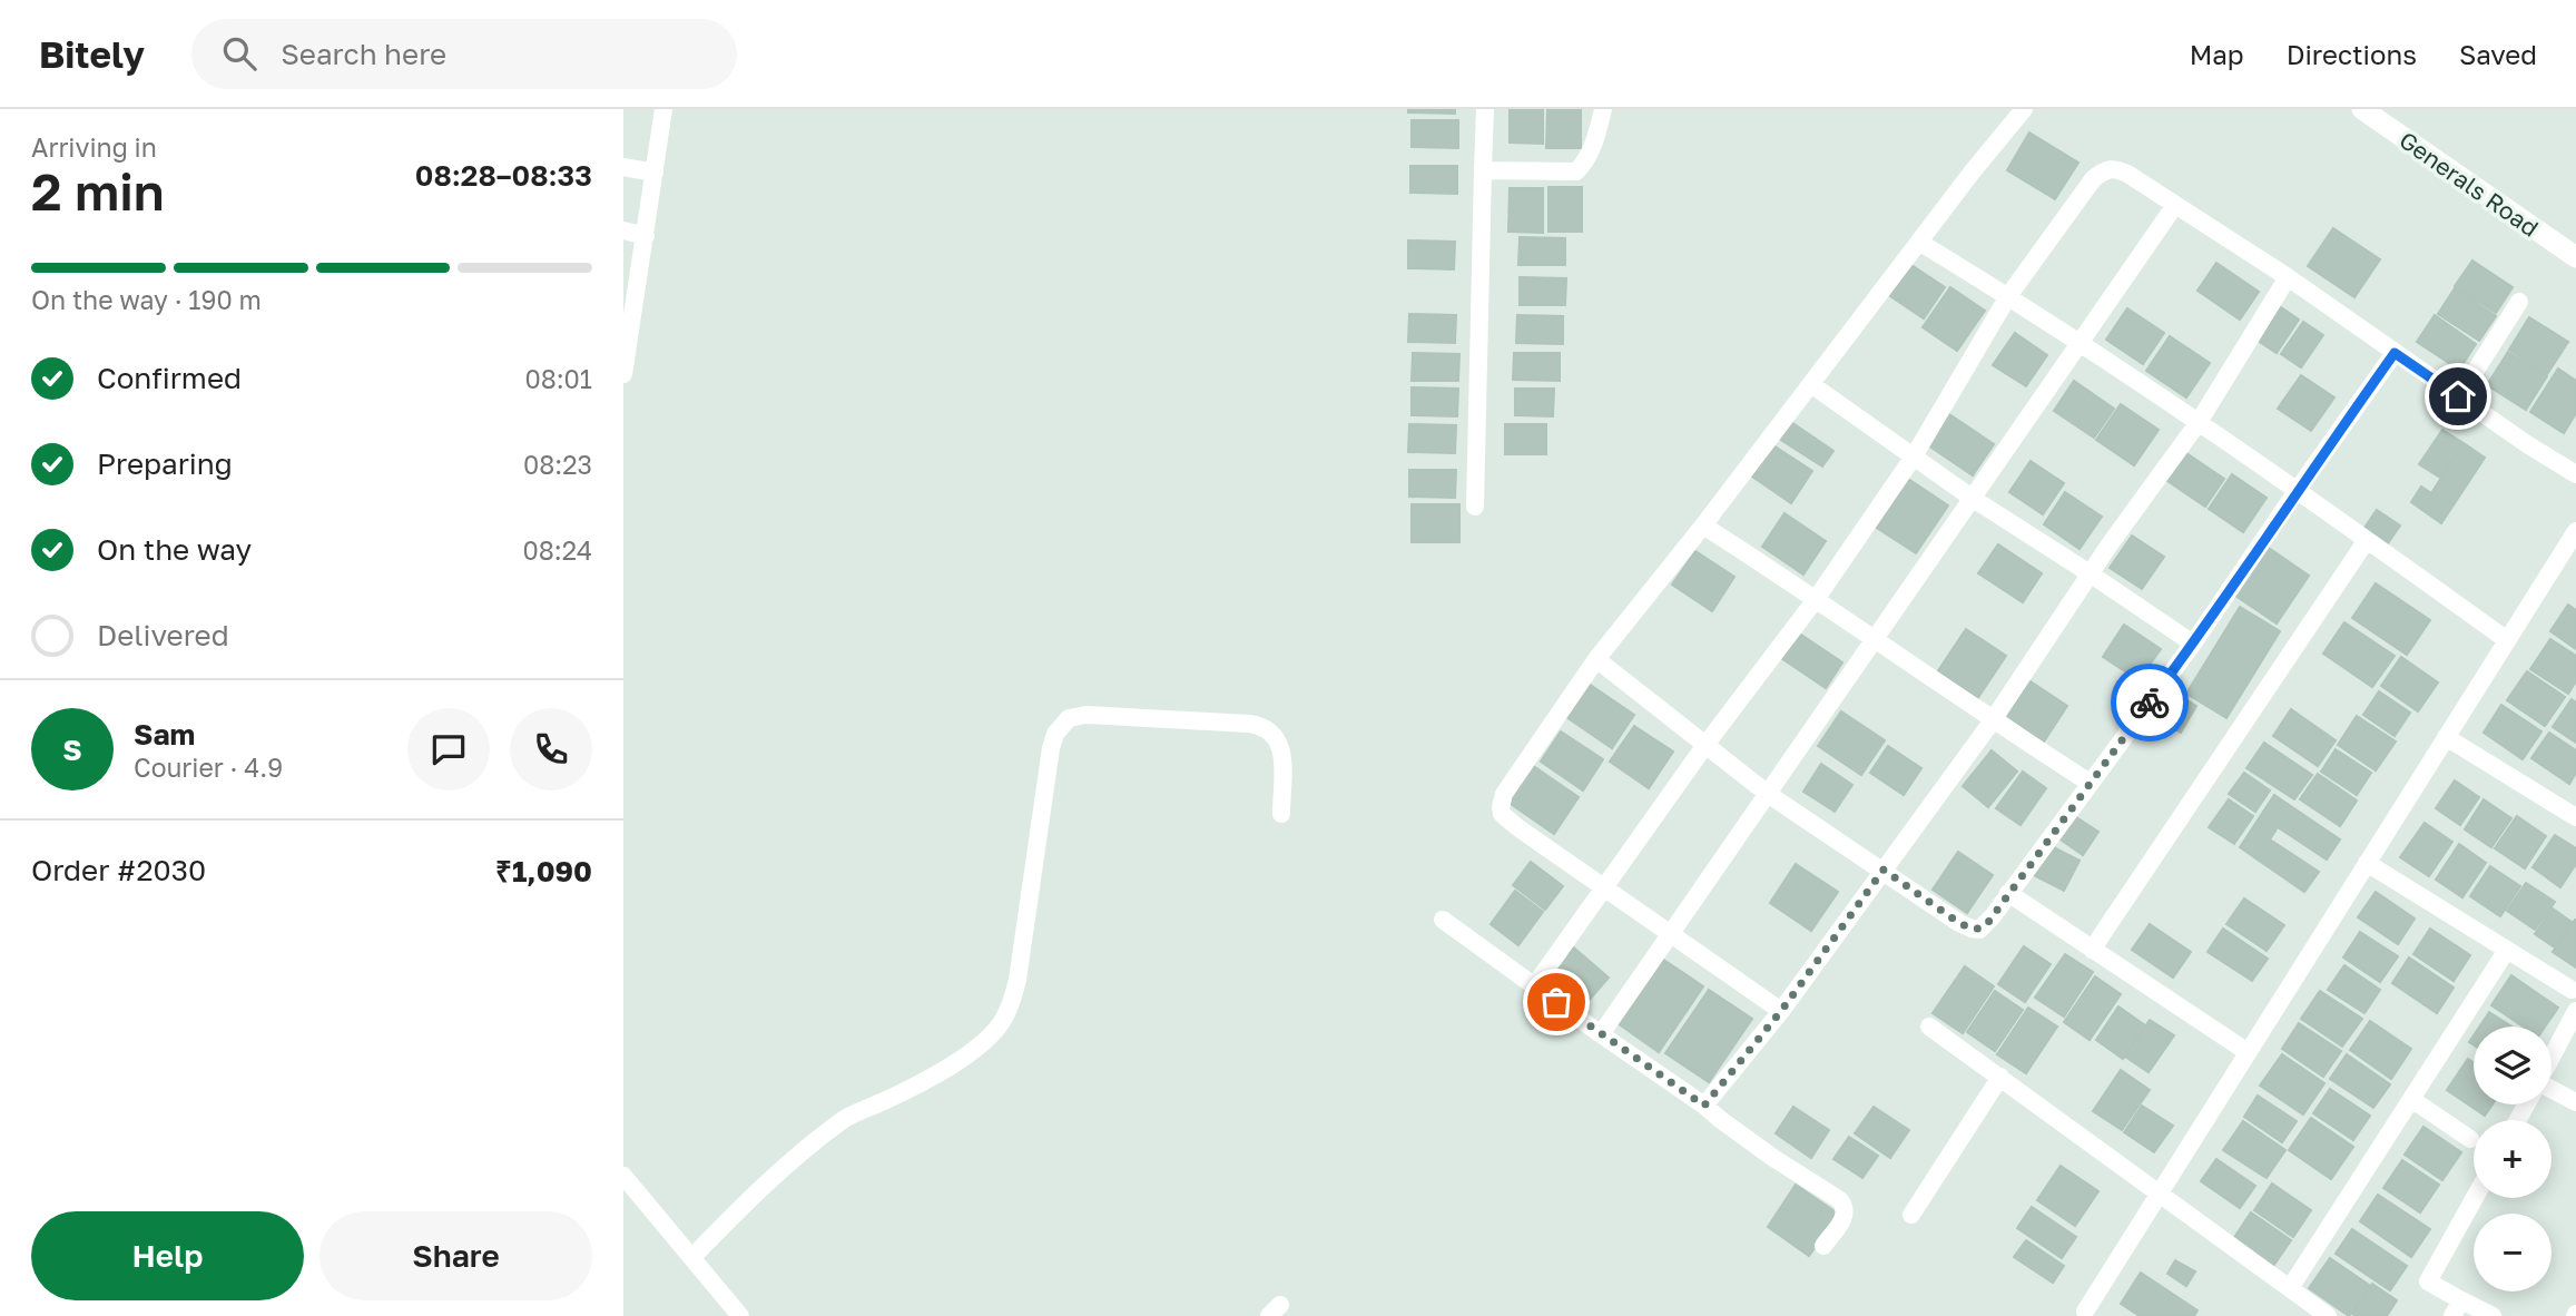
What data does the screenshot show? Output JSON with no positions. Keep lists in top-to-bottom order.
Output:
{
  "streets": {
    "street": ["Generals Road"]
  },
  "page": {
    "header": "Bitely",
    "search": "Search here",
    "nav": ["Map", "Directions", "Saved"],
    "heading": ["2 min", "Arriving in", "08:28–08:33"],
    "panel": [
      "Sam",
      "Courier · 4.9",
      "Order #2030",
      "₹1,090"
    ],
    "bar": "On the way · 190 m",
    "list": [
      ["Confirmed", "08:01"],
      ["Preparing", "08:23"],
      ["On the way", "08:24"],
      "Delivered"
    ],
    "round": "S",
    "map_buttons": ["+", "−"],
    "buttons": ["Help", "Share"]
  }
}
